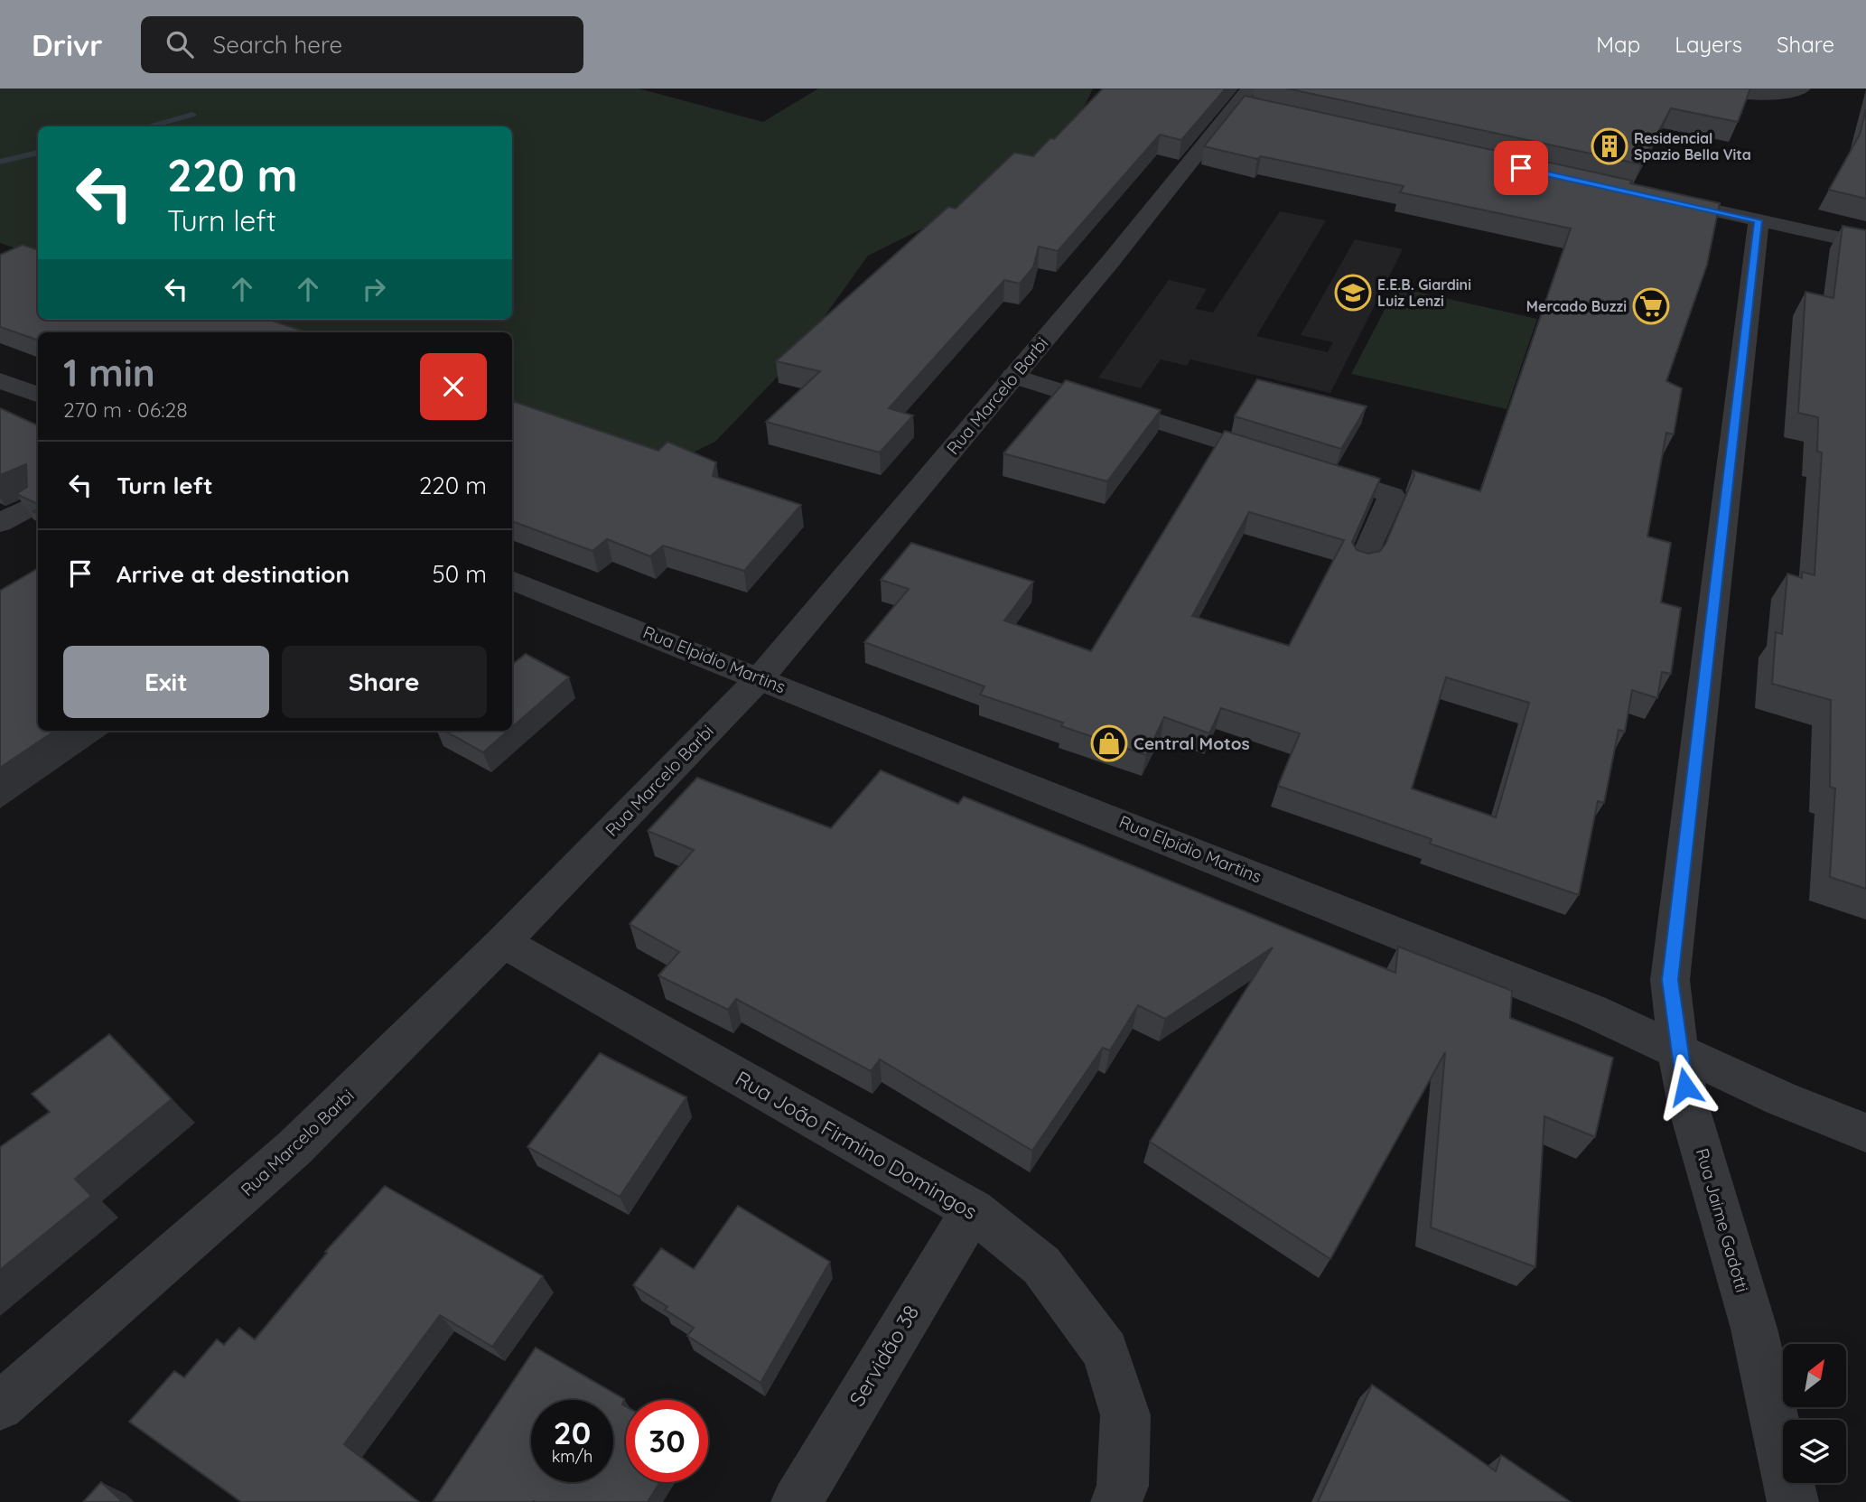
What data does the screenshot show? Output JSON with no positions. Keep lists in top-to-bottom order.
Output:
{
  "streets": {
    "street": [
      "Rua Marcelo Barbi",
      "Rua Elpidio Martins",
      "Rua João Firmino Domingos",
      "Rua Jaime Gadotti",
      "Servidão 38"
    ]
  },
  "crossings": [
    ["Rua Marcelo Barbi", "Rua Elpidio Martins"],
    ["Rua Marcelo Barbi", "Rua João Firmino Domingos"],
    ["Rua Elpidio Martins", "Rua Jaime Gadotti"],
    ["Rua João Firmino Domingos", "Servidão 38"]
  ],
  "places": {
    "building": ["Residencial Spazio Bella Vita"],
    "school or university": ["E.E.B. Giardini Luiz Lenzi"],
    "supermarket": ["Mercado Buzzi"],
    "shop": ["Central Motos"]
  },
  "north": "top right",
  "page": {
    "header": "Drivr",
    "search": "Search here",
    "nav": ["Map", "Layers", "Share"],
    "turn": ["220 m", "Turn left"],
    "heading": ["1 min", "270 m · 06:28"],
    "list": [
      {
        "name": "Turn left",
        "value": "220 m"
      },
      {
        "name": "Arrive at destination",
        "value": "50 m"
      }
    ],
    "buttons": ["Exit", "Share"],
    "speed": "20 km/h",
    "limit": "30"
  }
}
